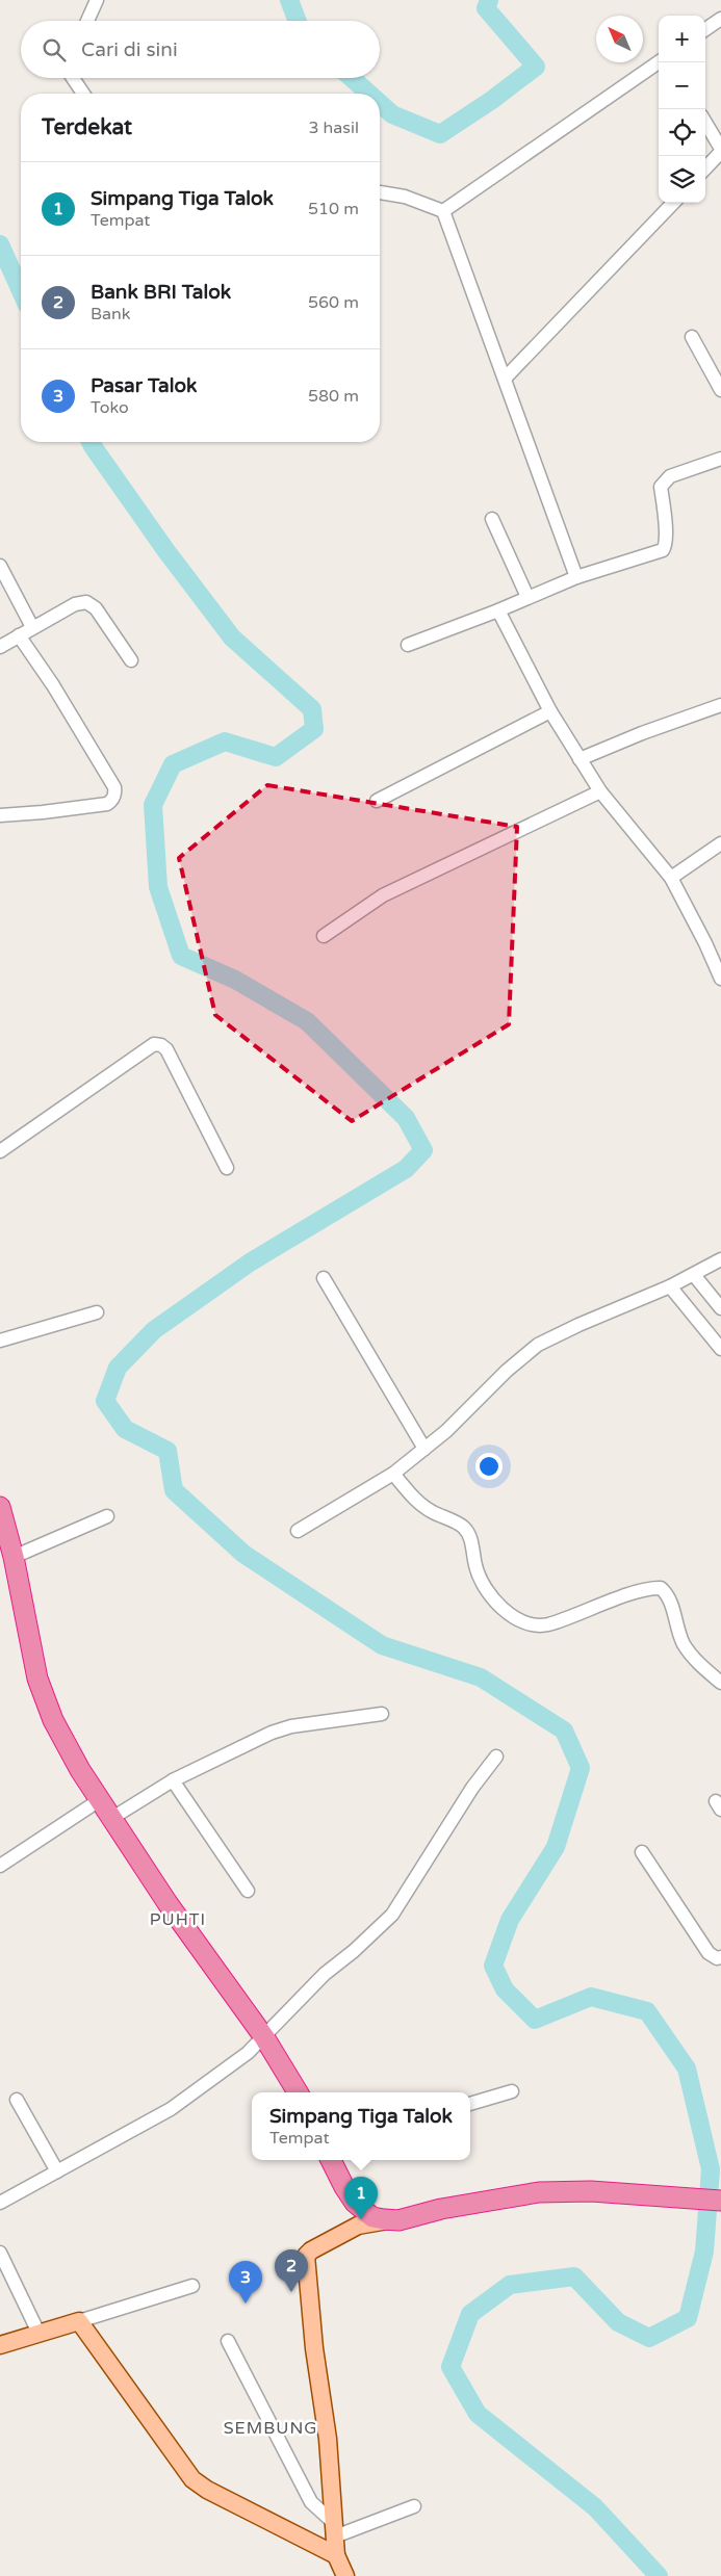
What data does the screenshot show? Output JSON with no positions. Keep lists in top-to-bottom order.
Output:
{
  "districts": ["PUHTI", "SEMBUNG"],
  "north": "top left",
  "page": {
    "map_buttons": ["+", "−"],
    "search": "Cari di sini",
    "heading": ["Terdekat", "3 hasil"],
    "list": [
      {
        "mark": "1",
        "name": "Simpang Tiga Talok",
        "note": "Tempat",
        "value": "510 m"
      },
      {
        "mark": "2",
        "name": "Bank BRI Talok",
        "note": "Bank",
        "value": "560 m"
      },
      {
        "mark": "3",
        "name": "Pasar Talok",
        "note": "Toko",
        "value": "580 m"
      }
    ],
    "popup": ["Simpang Tiga Talok", "Tempat"],
    "pins": ["1", "2", "3"]
  }
}
